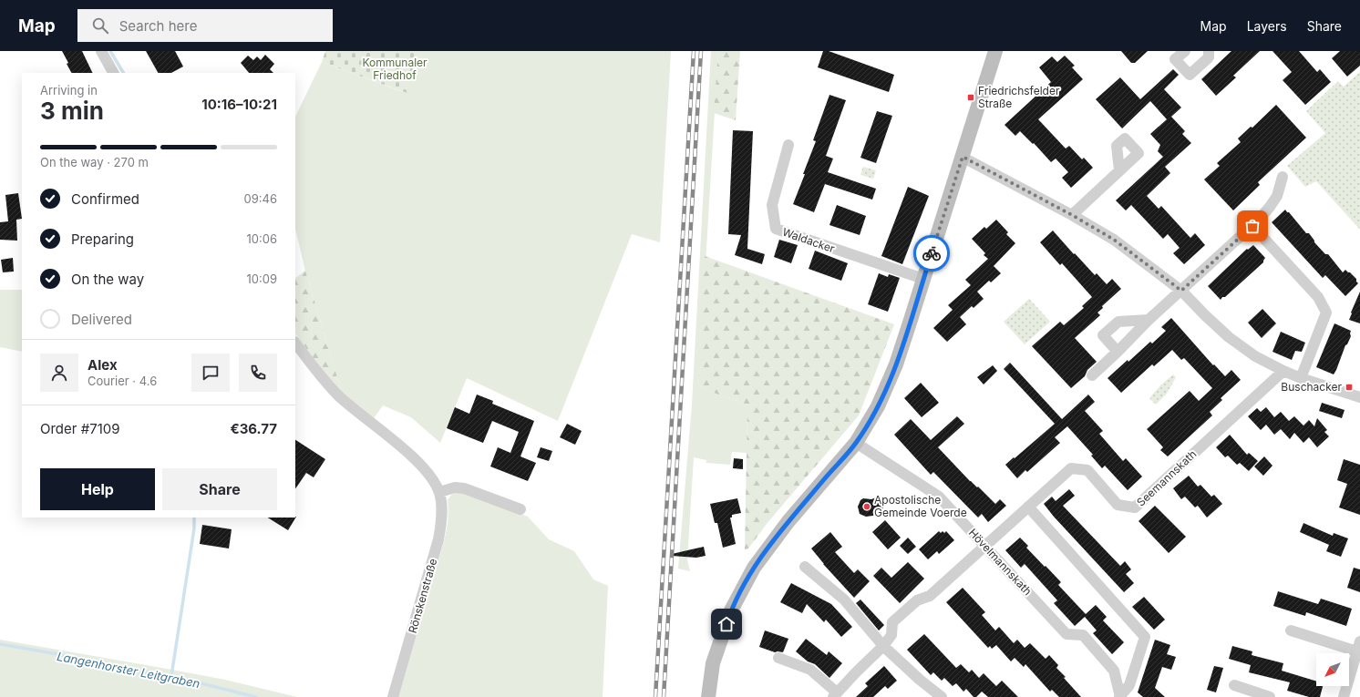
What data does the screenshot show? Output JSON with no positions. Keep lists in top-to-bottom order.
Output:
{
  "streets": {
    "street": [
      "Waldacker",
      "Seemannskath",
      "Hövelmannskath",
      "Rönskenstraße"
    ]
  },
  "crossings": [
    ["Seemannskath", "Hövelmannskath"]
  ],
  "water": ["Langenhorster Leitgraben"],
  "parks": ["Kommunaler Friedhof"],
  "places": {
    "transit": ["Friedrichsfelder Straße", "Buschacker"],
    "other": ["Apostolische Gemeinde Voerde"]
  },
  "north": "bottom left",
  "page": {
    "header": "Map",
    "search": "Search here",
    "nav": ["Map", "Layers", "Share"],
    "heading": ["3 min", "Arriving in", "10:16–10:21"],
    "panel": [
      "Alex",
      "Courier · 4.6",
      "Order #7109",
      "€36.77"
    ],
    "bar": "On the way · 270 m",
    "list": [
      ["Confirmed", "09:46"],
      ["Preparing", "10:06"],
      ["On the way", "10:09"],
      "Delivered"
    ],
    "buttons": ["Help", "Share"]
  }
}
